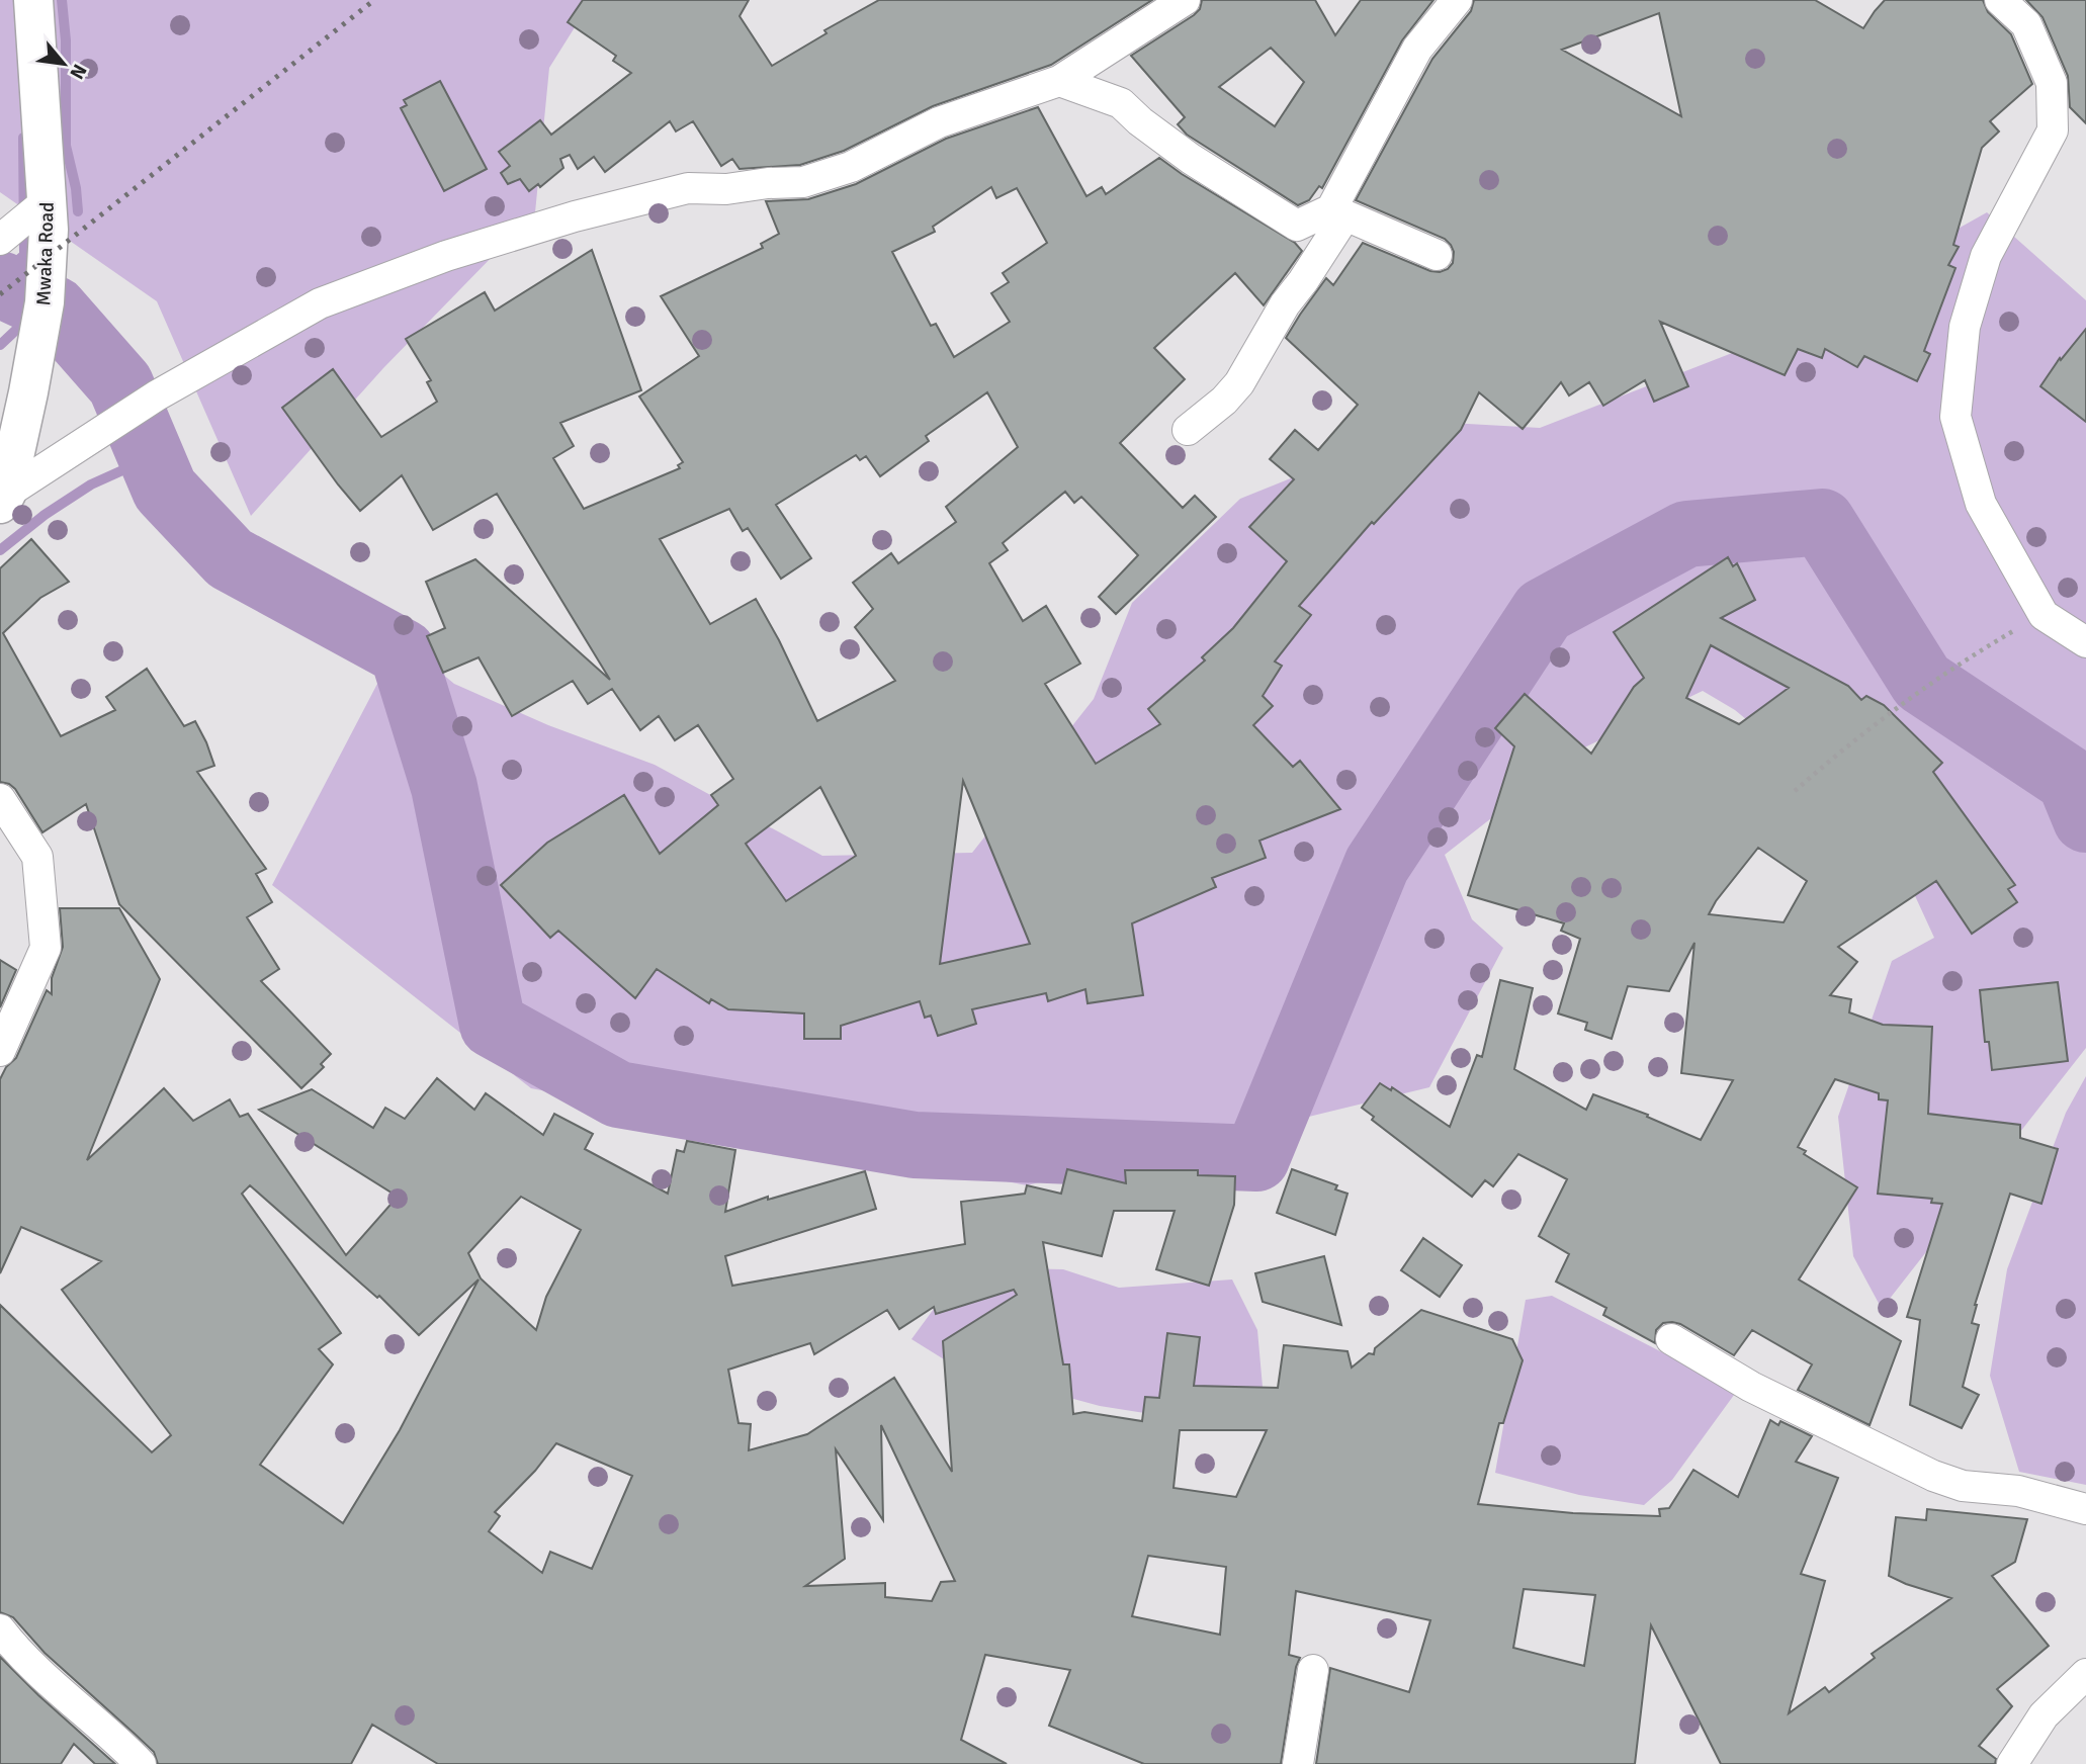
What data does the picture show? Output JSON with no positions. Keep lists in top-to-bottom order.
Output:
{
  "streets": {
    "street": ["Mwaka Road"]
  },
  "north": "bottom right"
}
